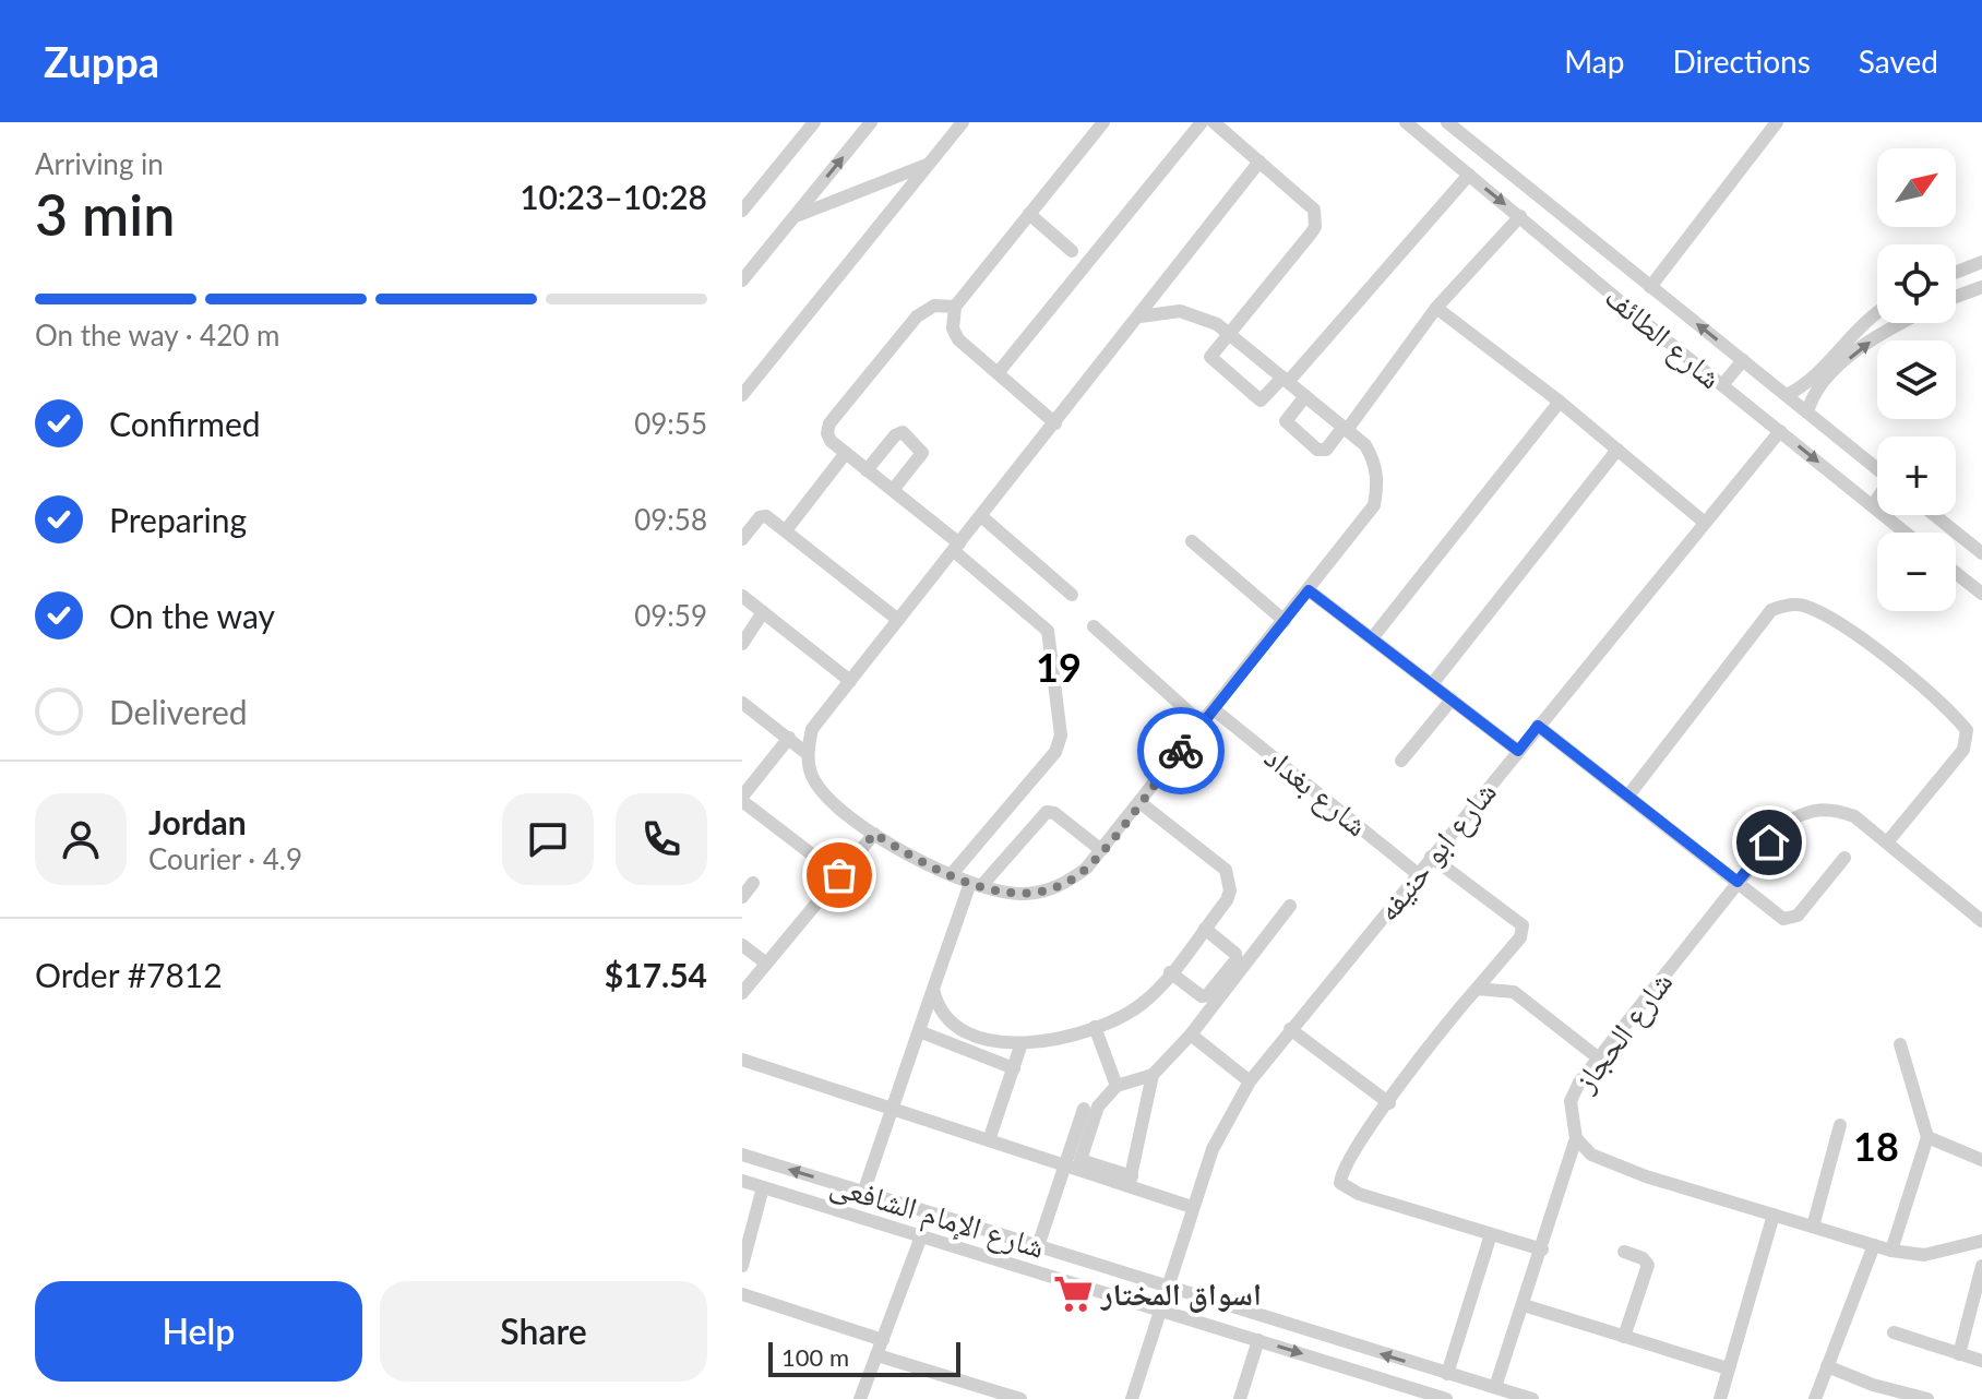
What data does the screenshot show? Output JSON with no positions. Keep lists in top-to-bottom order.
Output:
{
  "streets": {
    "street": [
      "شارع الطائف",
      "شارع بغداد",
      "شارع ابو حنيفه",
      "شارع الحجاز",
      "شارع الإمام الشافعى"
    ]
  },
  "crossings": [
    ["شارع الطائف", "شارع ابو حنيفه"],
    ["شارع بغداد", "شارع ابو حنيفه"],
    ["شارع ابو حنيفه", "شارع الإمام الشافعى"]
  ],
  "districts": ["19", "18"],
  "places": {
    "supermarket": ["اسواق المختار"]
  },
  "scale_bar": "100 m",
  "north": "top right",
  "page": {
    "header": "Zuppa",
    "nav": ["Map", "Directions", "Saved"],
    "heading": ["3 min", "Arriving in", "10:23–10:28"],
    "panel": [
      "Jordan",
      "Courier · 4.9",
      "Order #7812",
      "$17.54"
    ],
    "map_buttons": ["+", "−"],
    "bar": "On the way · 420 m",
    "list": [
      ["Confirmed", "09:55"],
      ["Preparing", "09:58"],
      ["On the way", "09:59"],
      "Delivered"
    ],
    "buttons": ["Help", "Share"],
    "scale": "100 m"
  }
}
